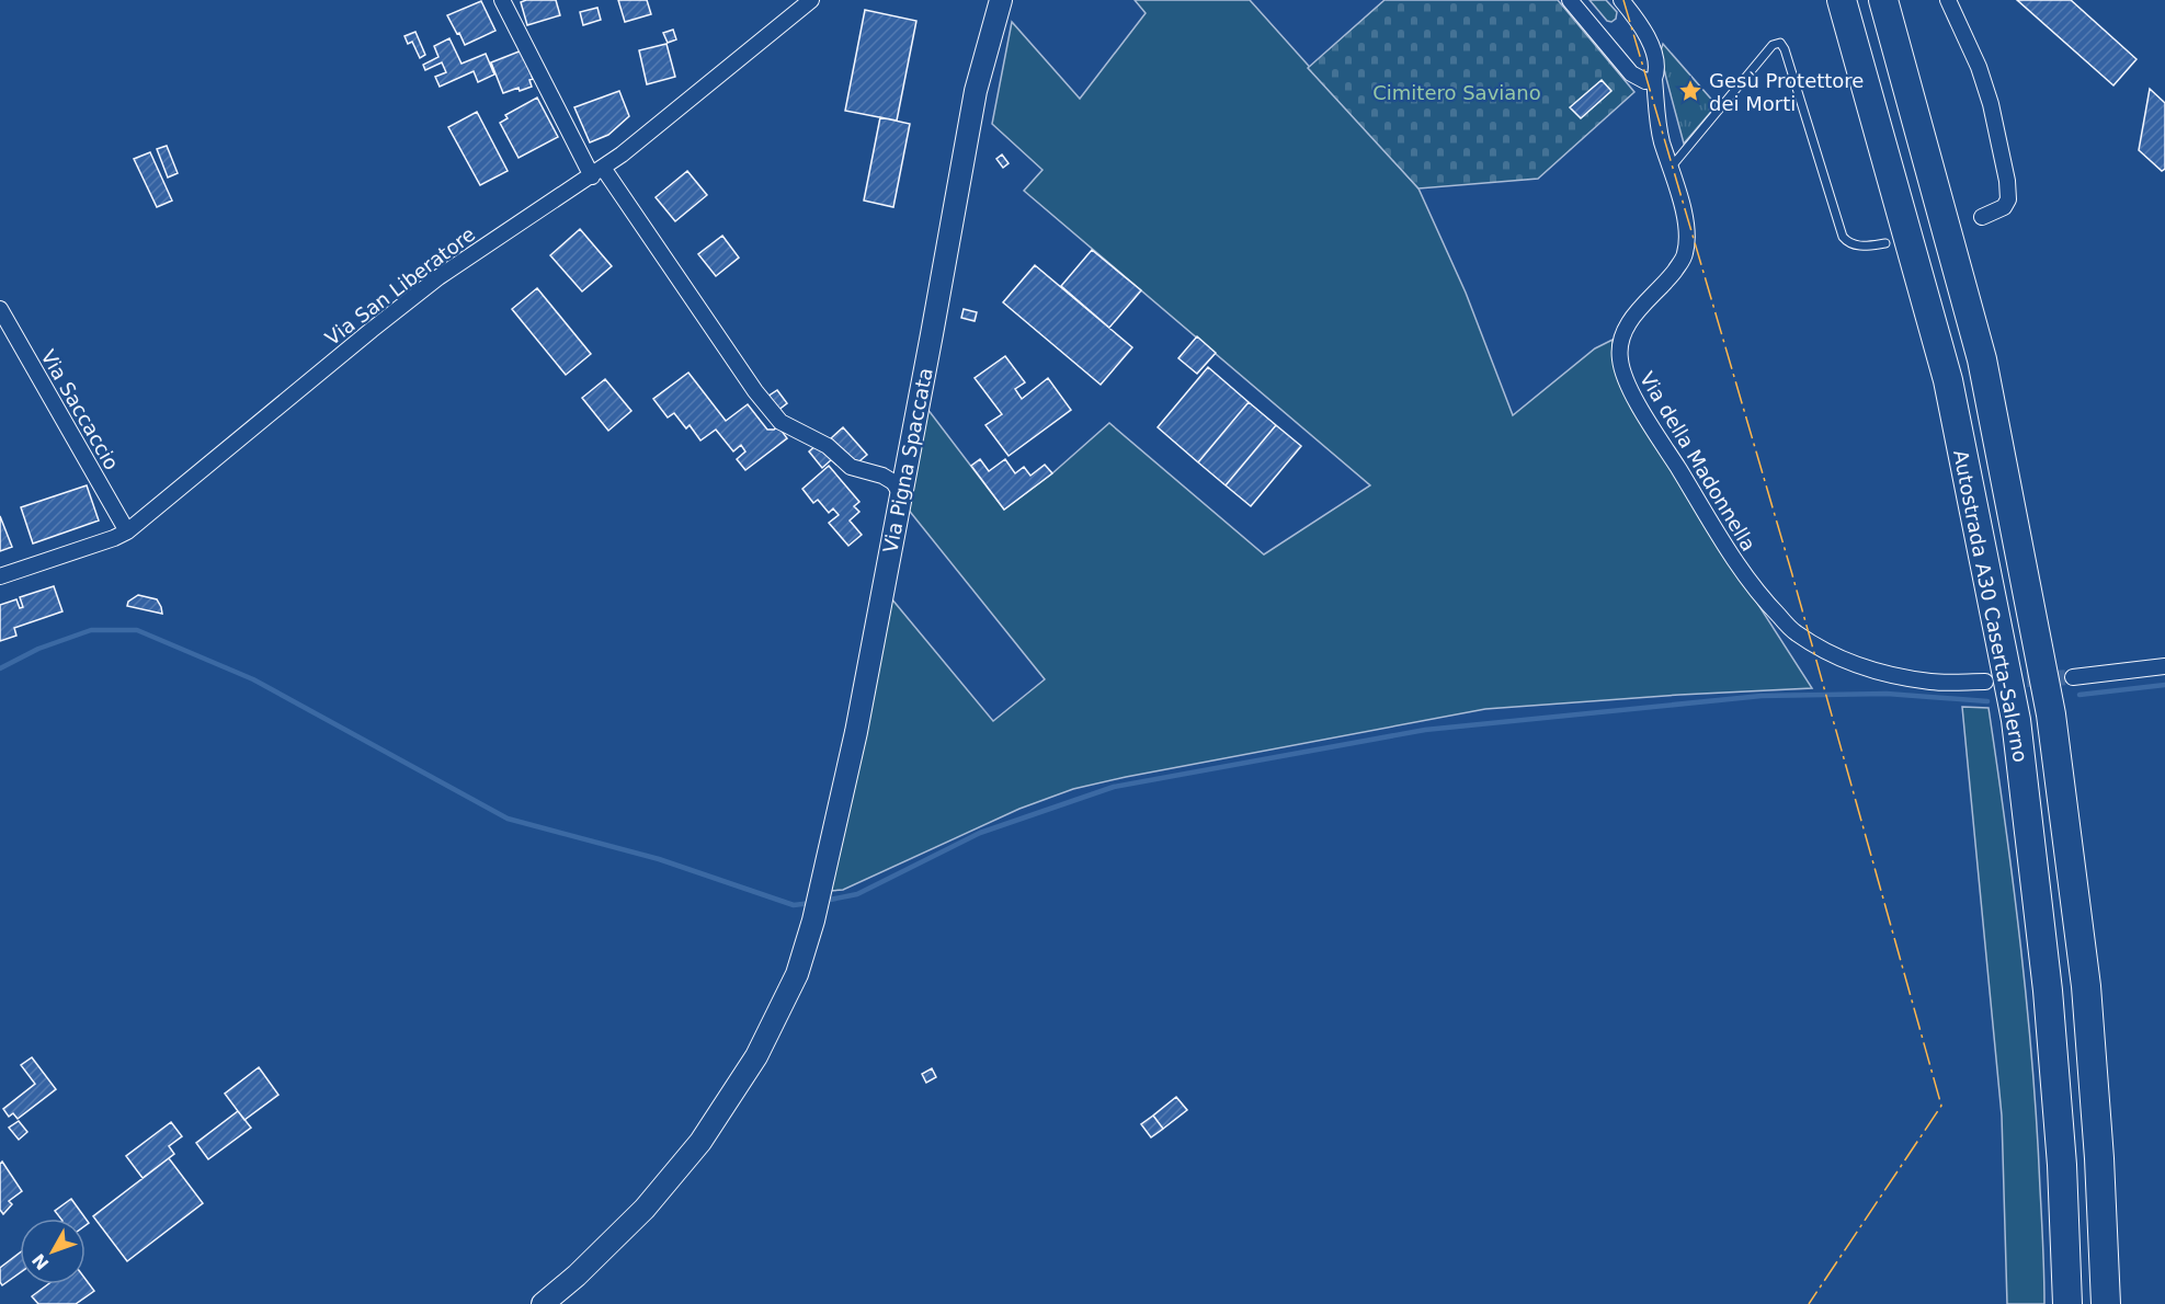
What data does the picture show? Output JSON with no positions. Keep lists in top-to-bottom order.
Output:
{
  "streets": {
    "highway": ["Autostrada A30 Caserta-Salerno"],
    "main road": ["Via Pigna Spaccata"],
    "street": ["Via San Liberatore", "Via Saccaccio", "Via della Madonnella"]
  },
  "crossings": [
    ["Via San Liberatore", "Via Saccaccio"]
  ],
  "parks": ["Cimitero Saviano"],
  "places": {
    "place": ["Gesù Protettore dei Morti"]
  },
  "north": "bottom left"
}
